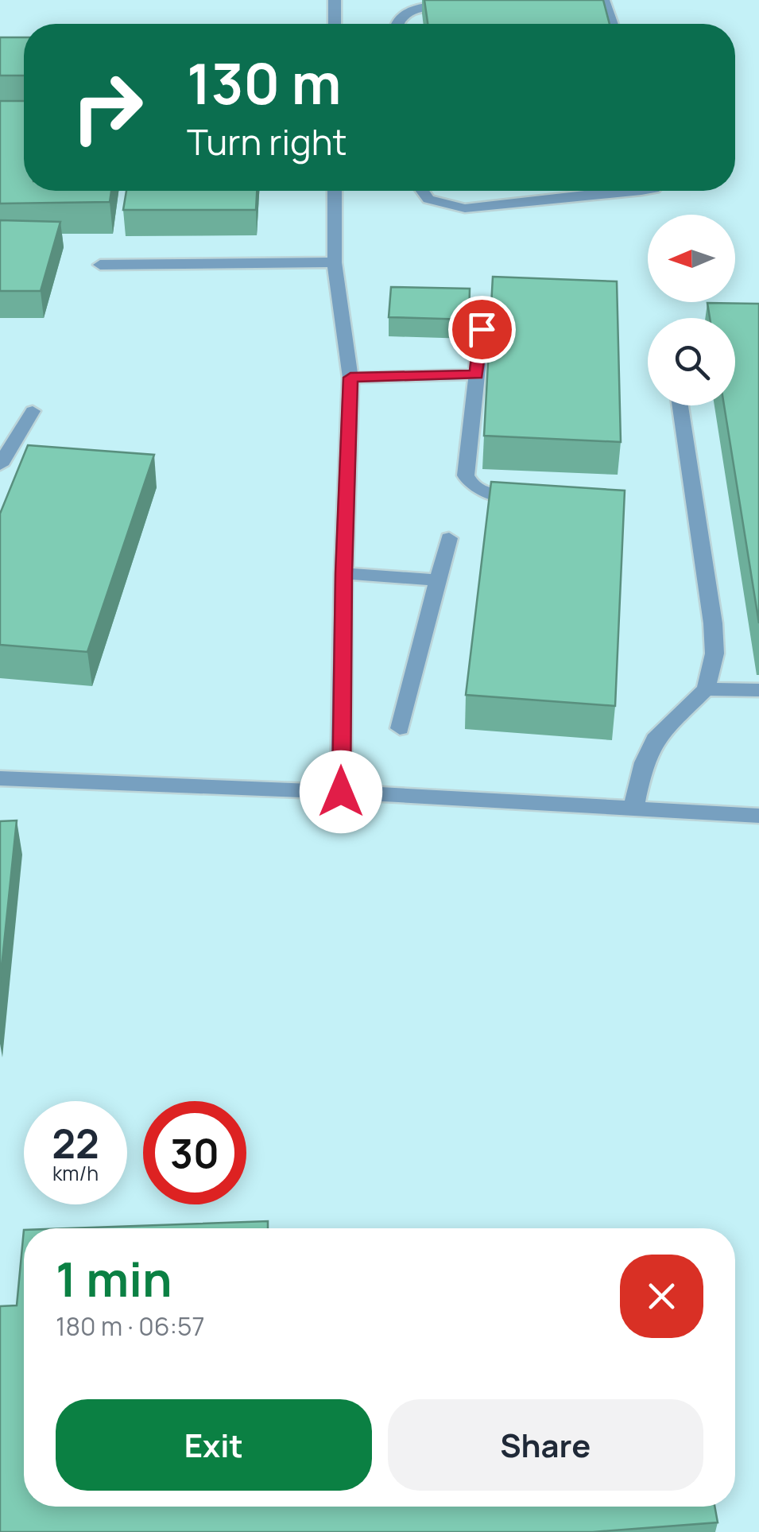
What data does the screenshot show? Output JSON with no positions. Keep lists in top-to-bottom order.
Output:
{
  "north": "left",
  "page": {
    "turn": ["130 m", "Turn right"],
    "speed": "22 km/h",
    "limit": "30",
    "heading": ["1 min", "180 m · 06:57"],
    "buttons": ["Exit", "Share"]
  }
}
